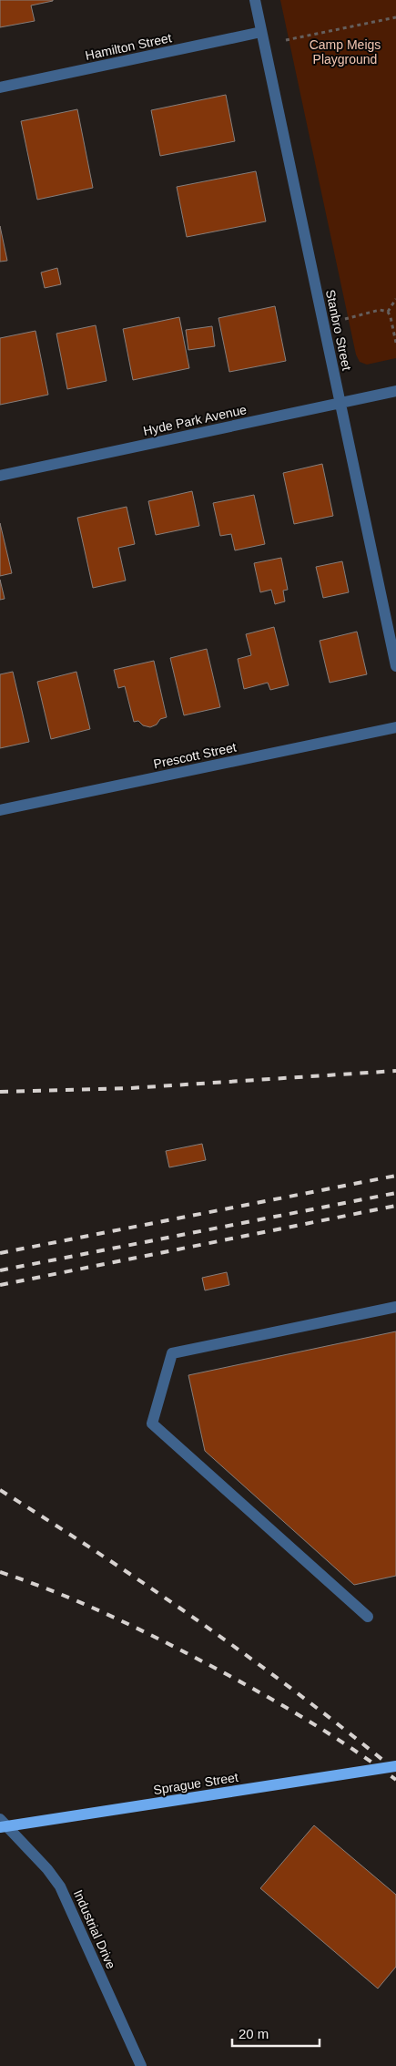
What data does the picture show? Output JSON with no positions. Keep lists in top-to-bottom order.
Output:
{
  "streets": {
    "main road": ["Sprague Street"],
    "street": [
      "Hamilton Street",
      "Stanbro Street",
      "Hyde Park Avenue",
      "Prescott Street",
      "Industrial Drive"
    ]
  },
  "crossings": [
    ["Hamilton Street", "Stanbro Street"],
    ["Stanbro Street", "Hyde Park Avenue"]
  ],
  "parks": ["Camp Meigs Playground"],
  "scale_bar": "20 m"
}
